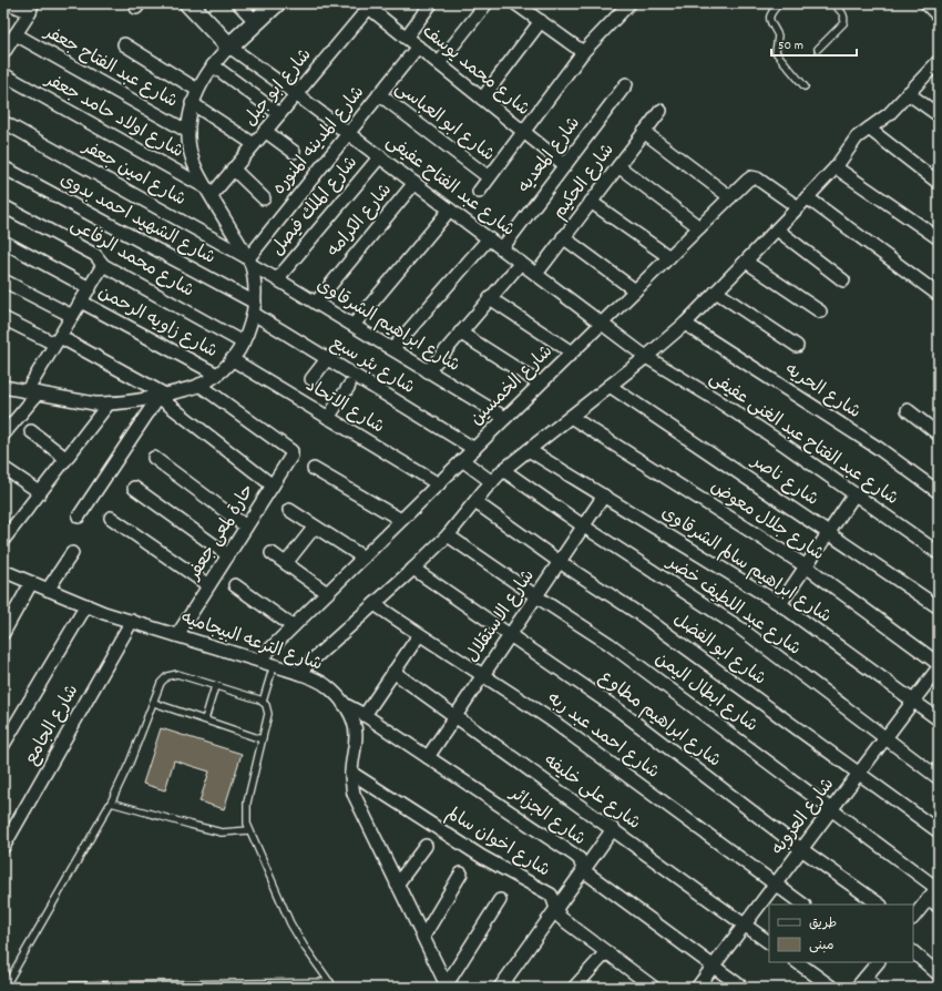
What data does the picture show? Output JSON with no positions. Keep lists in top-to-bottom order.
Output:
{
  "streets": {
    "street": [
      "شارع عبد الفتاح جعفر",
      "شارع محمد يوسف",
      "شارع ابو جبل",
      "شارع اولاد حامد جعفر",
      "شارع ابو العباسى",
      "شارع المدينه المنوره",
      "شارع المعديه",
      "شارع امين جعفر",
      "شارع الحكيم",
      "شارع عبد الفتاح عفيفى",
      "شارع الملك فيصل",
      "شارع الشهيد احمد بدوى",
      "شارع الكرامه",
      "شارع محمد الرفاعى",
      "شارع زاويه الرحمن",
      "شارع ابراهيم الشرقاوى",
      "شارع بئر سبع",
      "شارع الخمسين",
      "شارع الحريه",
      "شارع الاتحاد",
      "شارع عبد الفتاح عبد الغنى عفيفى",
      "شارع ناصر",
      "شارع جلال معوض",
      "حارة لمعى جعفر",
      "شارع ابراهيم سالم الشرقاوى",
      "شارع عبد اللطيف خضر",
      "شارع الاستقلال",
      "شارع الترعه البيجاميه",
      "شارع ابو الفضل",
      "شارع ابطال اليمن",
      "شارع ابراهيم مطاوع",
      "شارع الجامع",
      "شارع احمد عبد ربه",
      "شارع على خليفه",
      "شارع الجزائر",
      "شارع العروبه",
      "شارع اخوان سالم"
    ]
  },
  "crossings": [
    ["شارع محمد يوسف", "شارع ابو جبل"],
    ["شارع محمد يوسف", "شارع المدينه المنوره"],
    ["شارع محمد يوسف", "شارع المعديه"],
    ["شارع ابو جبل", "شارع اولاد حامد جعفر"],
    ["شارع ابو جبل", "شارع عبد الفتاح عفيفى"],
    ["شارع ابو العباسى", "شارع المدينه المنوره"],
    ["شارع المدينه المنوره", "شارع امين جعفر"],
    ["شارع المدينه المنوره", "شارع عبد الفتاح عفيفى"],
    ["شارع المدينه المنوره", "شارع ابراهيم الشرقاوى"],
    ["شارع المعديه", "شارع عبد الفتاح عفيفى"],
    ["شارع امين جعفر", "شارع ابراهيم الشرقاوى"],
    ["شارع الحكيم", "شارع عبد الفتاح عفيفى"],
    ["شارع عبد الفتاح عفيفى", "شارع الملك فيصل"],
    ["شارع عبد الفتاح عفيفى", "شارع الكرامه"],
    ["شارع عبد الفتاح عفيفى", "شارع الخمسين"],
    ["شارع عبد الفتاح عفيفى", "شارع عبد الفتاح عبد الغنى عفيفى"],
    ["شارع الملك فيصل", "شارع ابراهيم الشرقاوى"],
    ["شارع الشهيد احمد بدوى", "شارع بئر سبع"],
    ["شارع الكرامه", "شارع ابراهيم الشرقاوى"],
    ["شارع ابراهيم الشرقاوى", "شارع الخمسين"],
    ["شارع بئر سبع", "شارع الخمسين"],
    ["شارع الخمسين", "شارع الاتحاد"],
    ["شارع الخمسين", "شارع الترعه البيجاميه"],
    ["حارة لمعى جعفر", "شارع الترعه البيجاميه"],
    ["شارع ابراهيم سالم الشرقاوى", "شارع الاستقلال"],
    ["شارع ابراهيم سالم الشرقاوى", "شارع العروبه"],
    ["شارع عبد اللطيف خضر", "شارع الاستقلال"],
    ["شارع عبد اللطيف خضر", "شارع العروبه"],
    ["شارع الاستقلال", "شارع ابو الفضل"],
    ["شارع الاستقلال", "شارع ابطال اليمن"],
    ["شارع الاستقلال", "شارع ابراهيم مطاوع"],
    ["شارع الاستقلال", "شارع احمد عبد ربه"],
    ["شارع الاستقلال", "شارع على خليفه"],
    ["شارع الاستقلال", "شارع الجزائر"],
    ["شارع الترعه البيجاميه", "شارع الجامع"],
    ["شارع الترعه البيجاميه", "شارع الجزائر"],
    ["شارع الترعه البيجاميه", "شارع اخوان سالم"],
    ["شارع ابو الفضل", "شارع العروبه"],
    ["شارع ابطال اليمن", "شارع العروبه"],
    ["شارع ابراهيم مطاوع", "شارع العروبه"],
    ["شارع احمد عبد ربه", "شارع العروبه"],
    ["شارع على خليفه", "شارع العروبه"],
    ["شارع الجزائر", "شارع العروبه"]
  ],
  "legend": ["طريق", "مبنى"],
  "scale_bar": "50 m"
}
